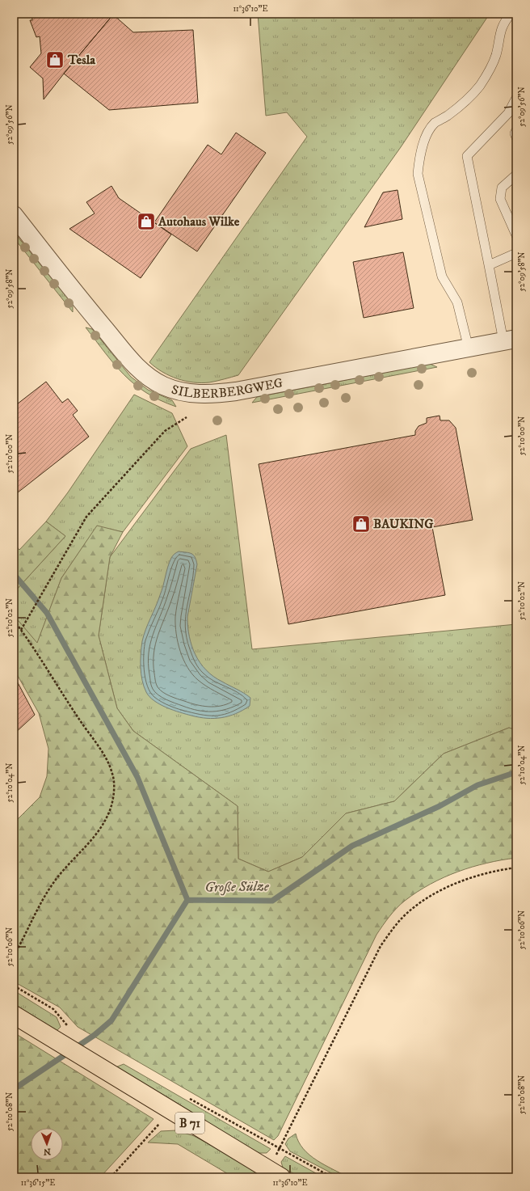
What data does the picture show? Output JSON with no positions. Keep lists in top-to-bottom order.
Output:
{
  "streets": {
    "main road": ["B 71"],
    "street": ["SILBERBERGWEG"]
  },
  "water": ["Große Sülze"],
  "places": {
    "shop": ["Tesla", "Autohaus Wilke", "BAUKING"]
  },
  "north": "bottom",
  "coordinates": [
    "11°36'10\"E",
    "52°09'56\"N",
    "52°09'58\"N",
    "52°10'00\"N",
    "52°10'02\"N",
    "52°10'04\"N",
    "52°10'06\"N",
    "52°10'08\"N",
    "11°36'15\"E"
  ]
}
